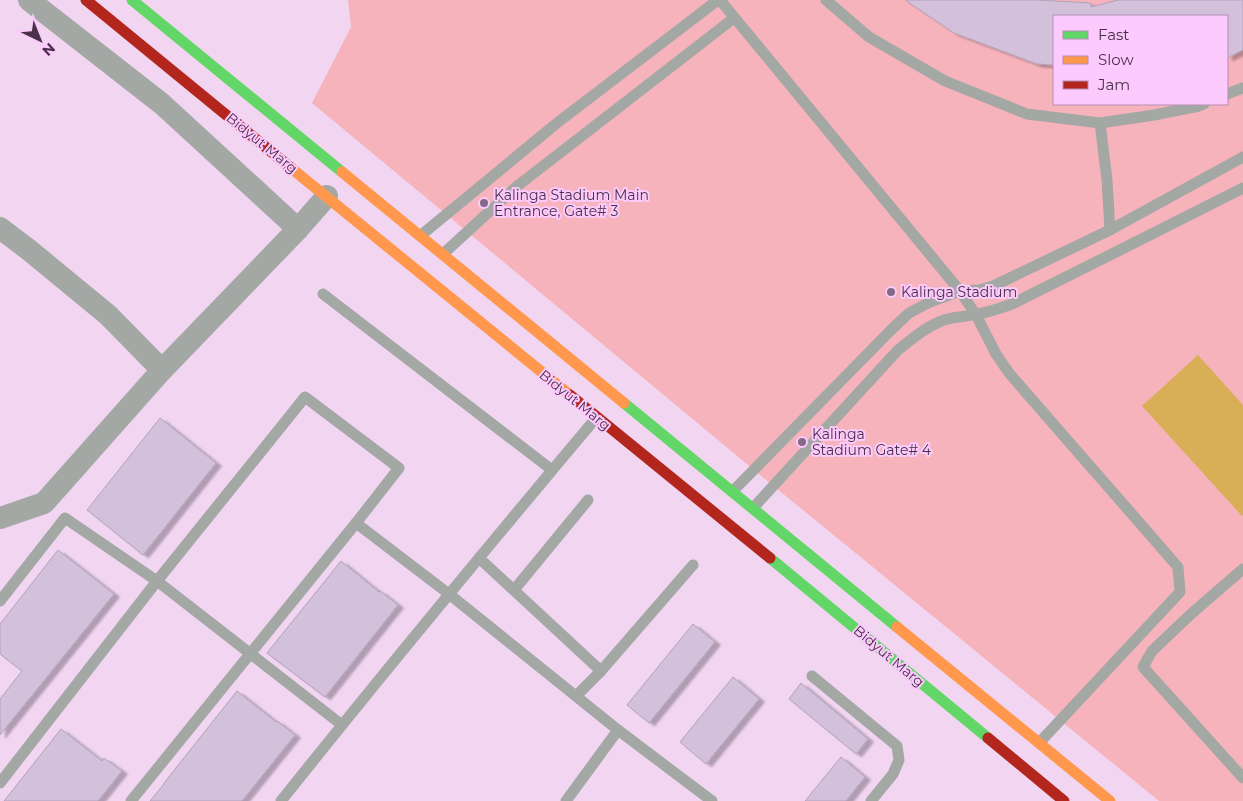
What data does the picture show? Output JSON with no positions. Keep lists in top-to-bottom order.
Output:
{
  "streets": {
    "main road": ["Bidyut Marg"]
  },
  "places": ["Kalinga Stadium Main Entrance, Gate# 3", "Kalinga Stadium", "Kalinga Stadium Gate# 4"],
  "legend": ["Fast", "Slow", "Jam"],
  "north": "bottom right"
}
